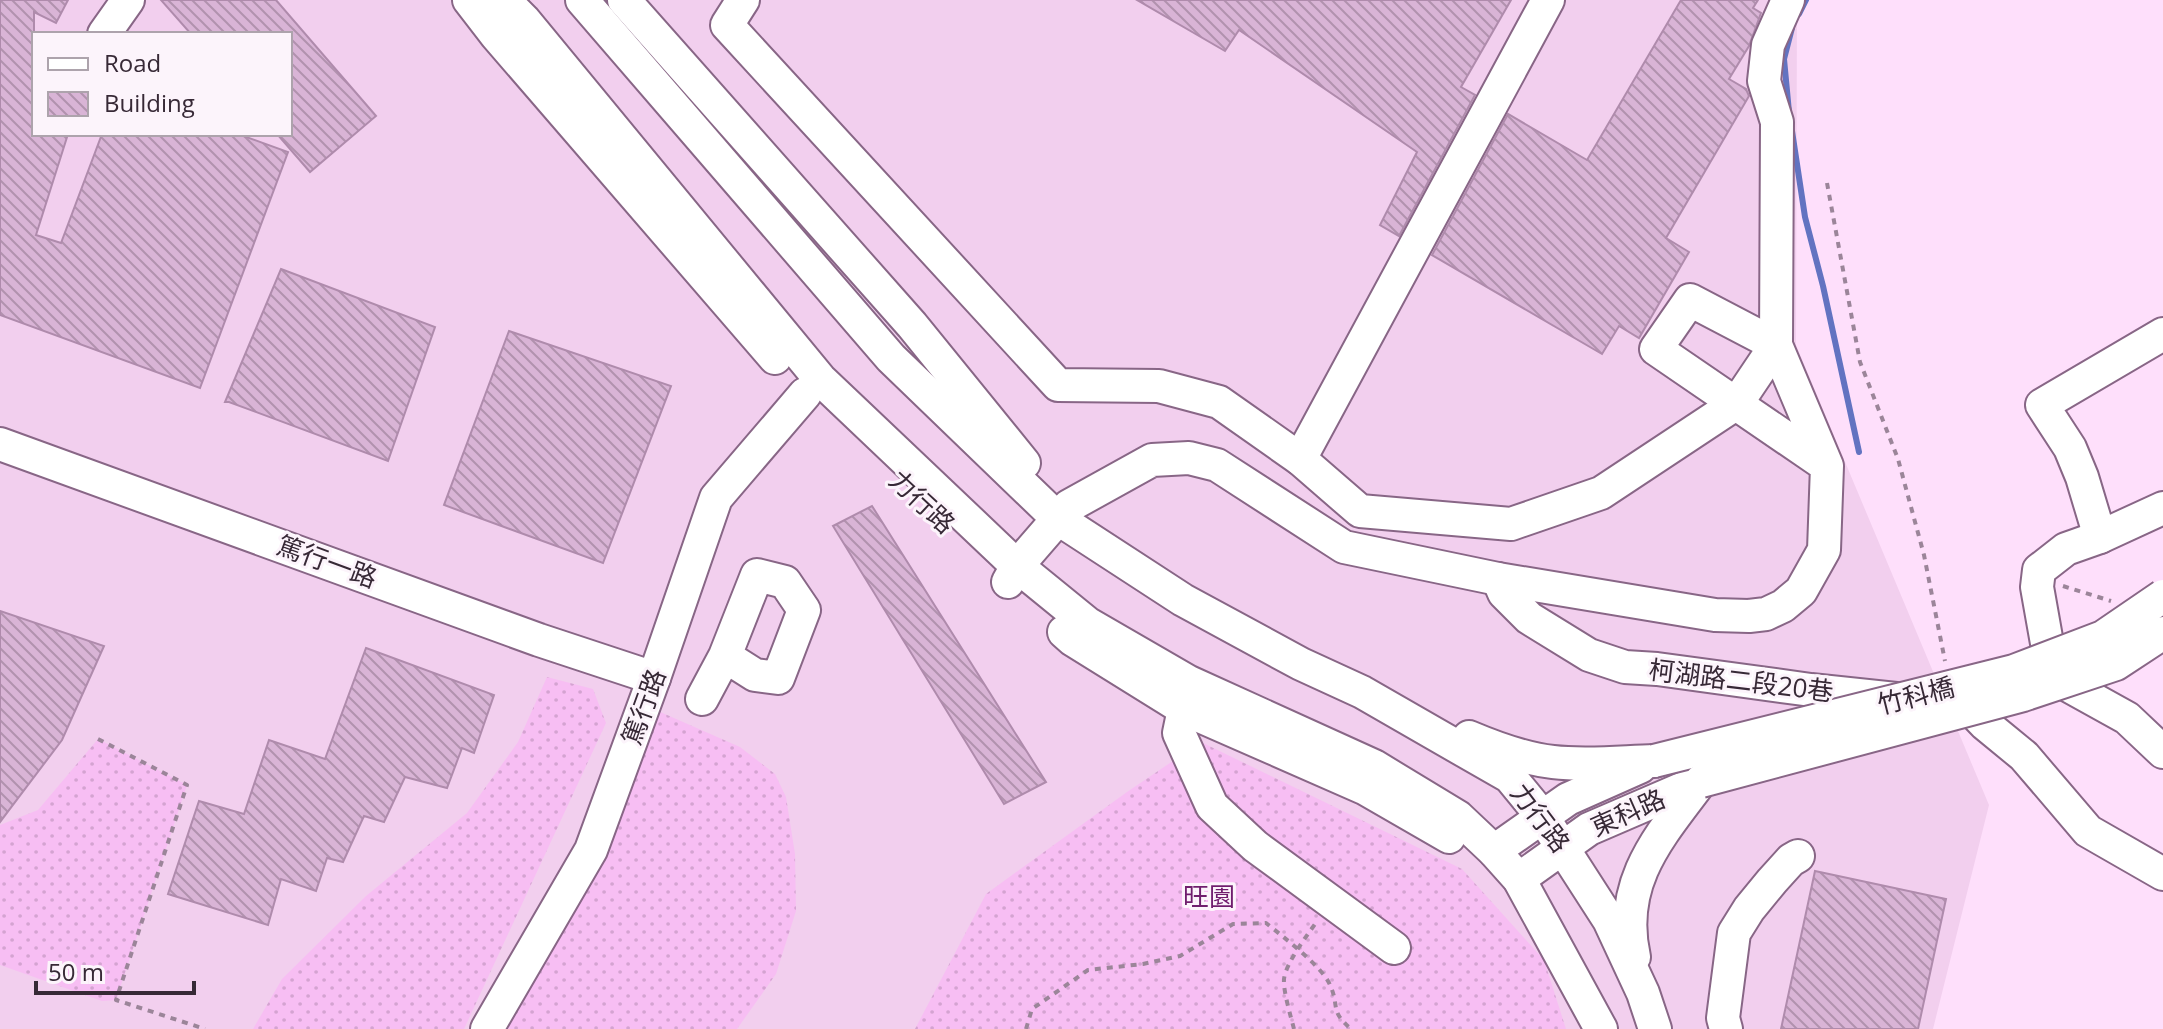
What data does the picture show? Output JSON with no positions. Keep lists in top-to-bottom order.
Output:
{
  "streets": {
    "street": [
      "力行路",
      "篤行一路",
      "柯湖路二段20巷",
      "竹科橋",
      "篤行路",
      "東科路"
    ]
  },
  "crossings": [
    ["力行路", "篤行路"],
    ["力行路", "東科路"],
    ["篤行一路", "篤行路"],
    ["竹科橋", "東科路"]
  ],
  "parks": ["旺園"],
  "legend": ["Road", "Building"],
  "scale_bar": "50 m"
}
